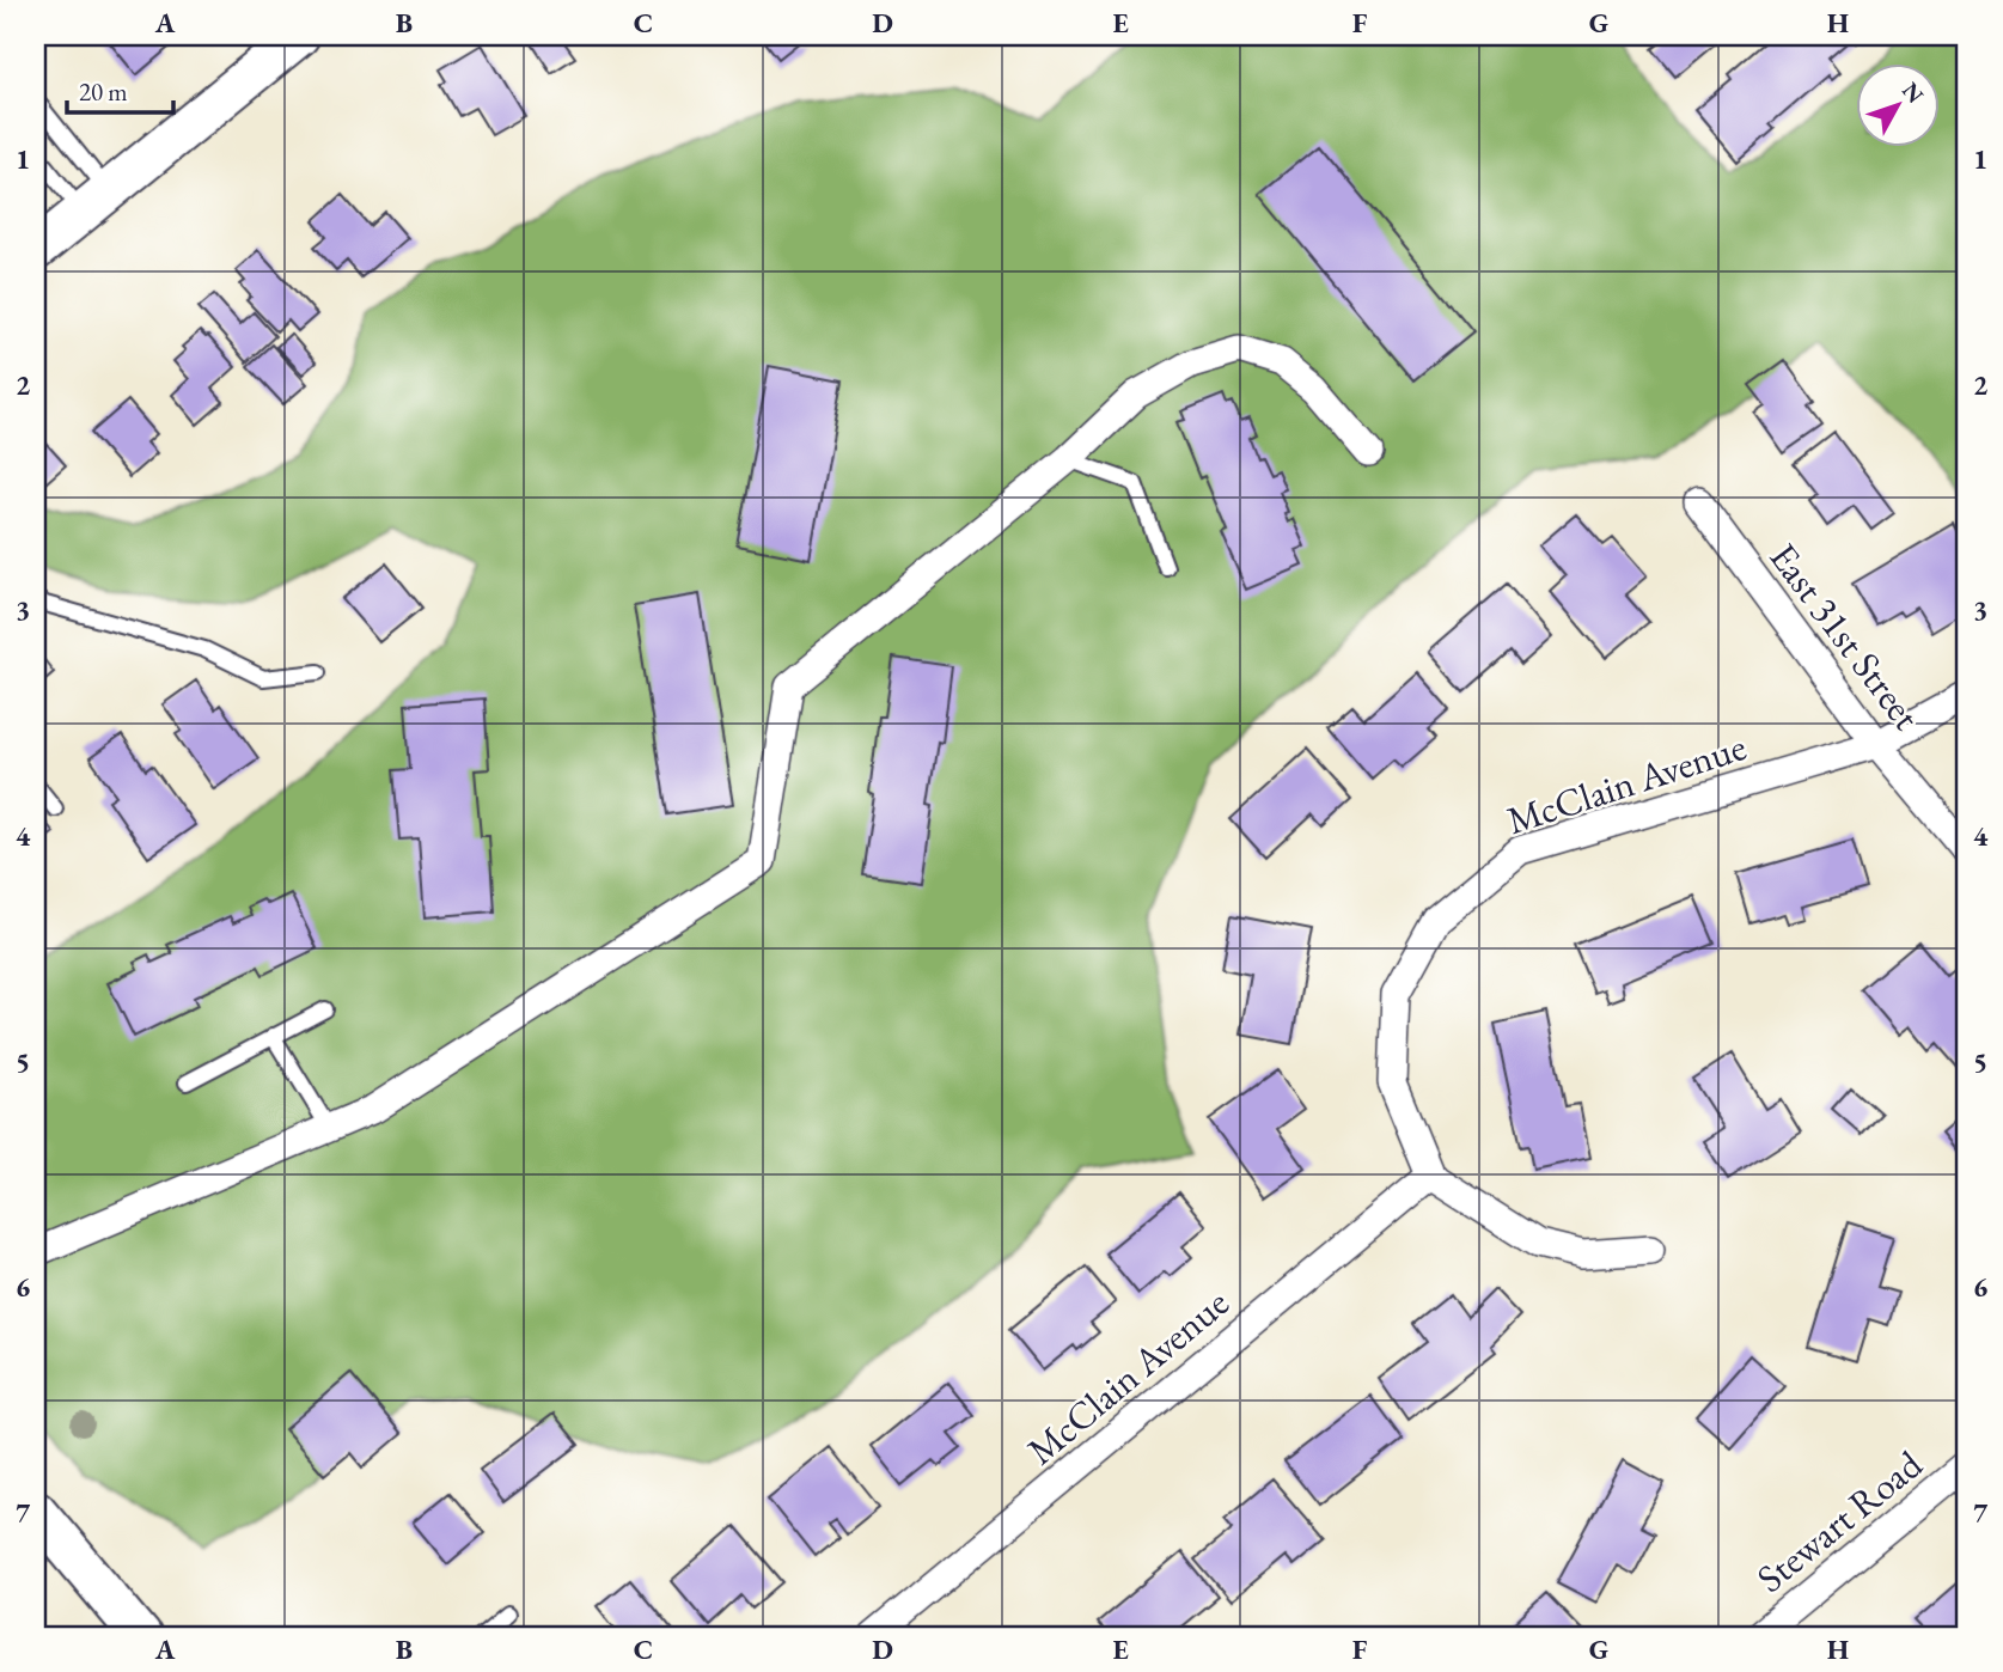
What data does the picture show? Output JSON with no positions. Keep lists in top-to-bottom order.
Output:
{
  "streets": {
    "street": ["East 31st Street", "McClain Avenue", "Stewart Road"]
  },
  "crossings": [
    ["East 31st Street", "McClain Avenue"]
  ],
  "scale_bar": "20 m",
  "north": "top right",
  "grid": {
    "columns": [
      "A",
      "B",
      "C",
      "D",
      "E",
      "F",
      "G",
      "H"
    ],
    "rows": [
      "1",
      "2",
      "3",
      "4",
      "5",
      "6",
      "7"
    ]
  }
}
